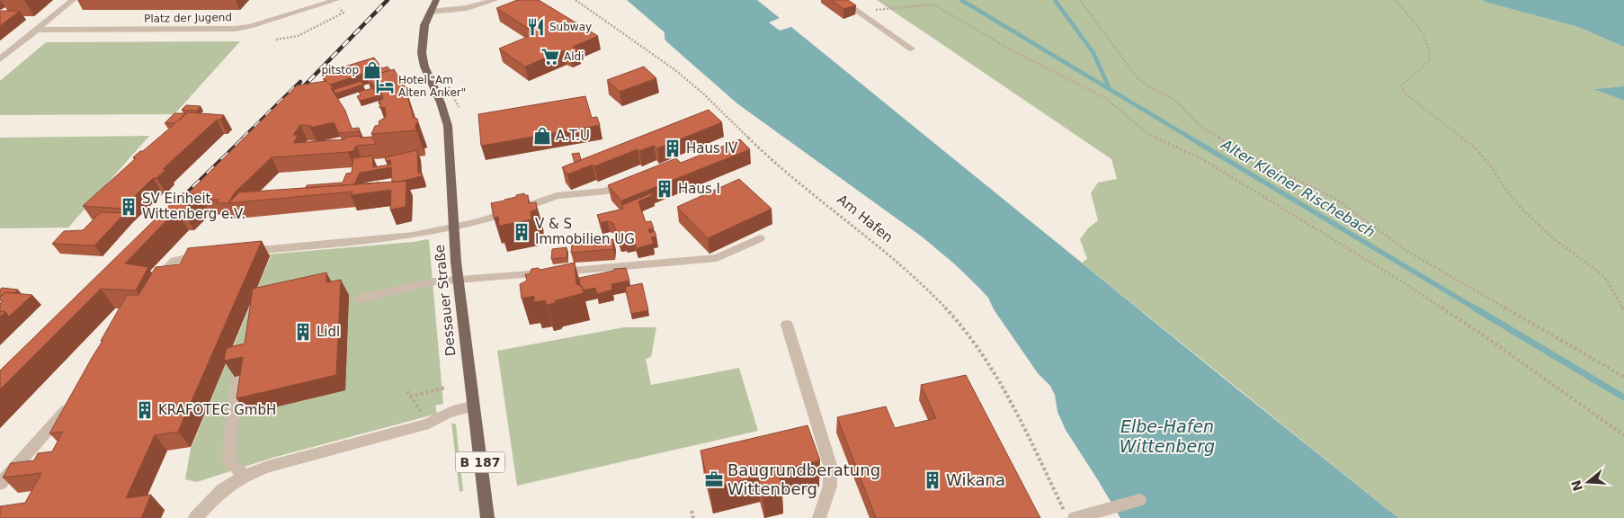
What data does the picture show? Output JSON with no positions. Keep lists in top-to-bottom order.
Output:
{
  "streets": {
    "main road": ["Dessauer Straße", "B 187"],
    "street": ["Platz der Jugend"],
    "path": ["Am Hafen"]
  },
  "crossings": [
    ["Dessauer Straße", "B 187"]
  ],
  "water": ["Alter Kleiner Rischebach", "Elbe-Hafen Wittenberg"],
  "places": {
    "restaurant": ["Subway"],
    "supermarket": ["Aldi"],
    "shop": ["pitstop", "A.T.U"],
    "hotel": ["Hotel \"Am Alten Anker\""],
    "building": [
      "Haus IV",
      "Haus I",
      "SV Einheit Wittenberg e.V.",
      "V & S Immobilien UG",
      "Lidl",
      "KRAFOTEC GmbH",
      "Wikana"
    ],
    "office": ["Baugrundberatung Wittenberg"]
  },
  "north": "left"
}
